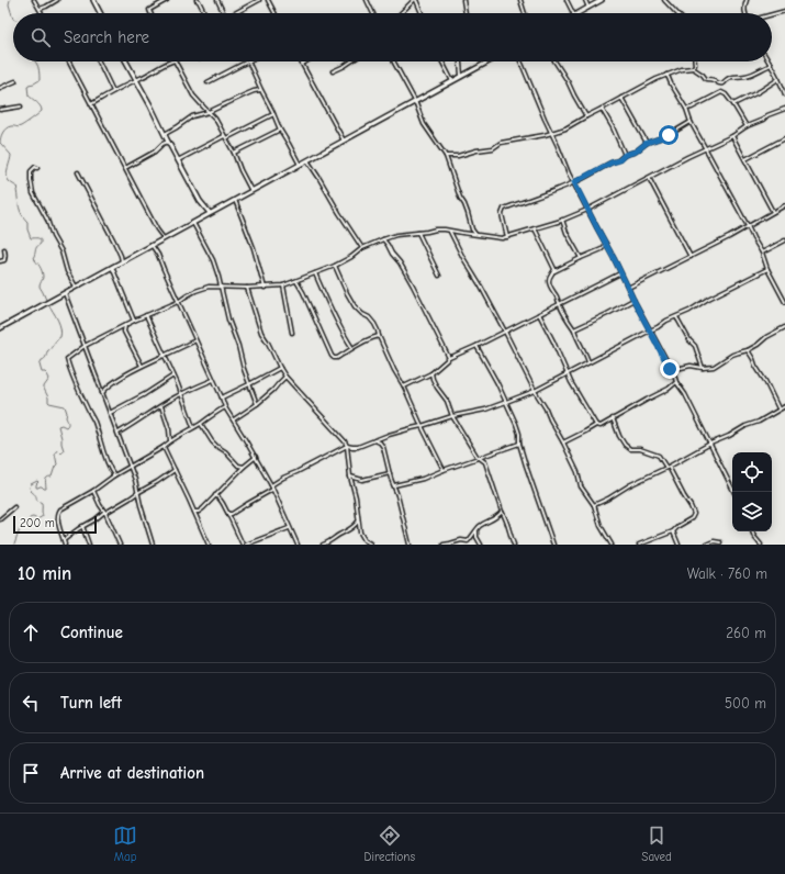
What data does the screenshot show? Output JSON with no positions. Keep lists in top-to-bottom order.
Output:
{
  "scale_bar": "200 m",
  "page": {
    "search": "Search here",
    "scale": "200 m",
    "heading": ["10 min", "Walk · 760 m"],
    "list": [
      ["Continue", "260 m"],
      ["Turn left", "500 m"],
      "Arrive at destination"
    ],
    "nav": ["Map", "Directions", "Saved"]
  }
}
